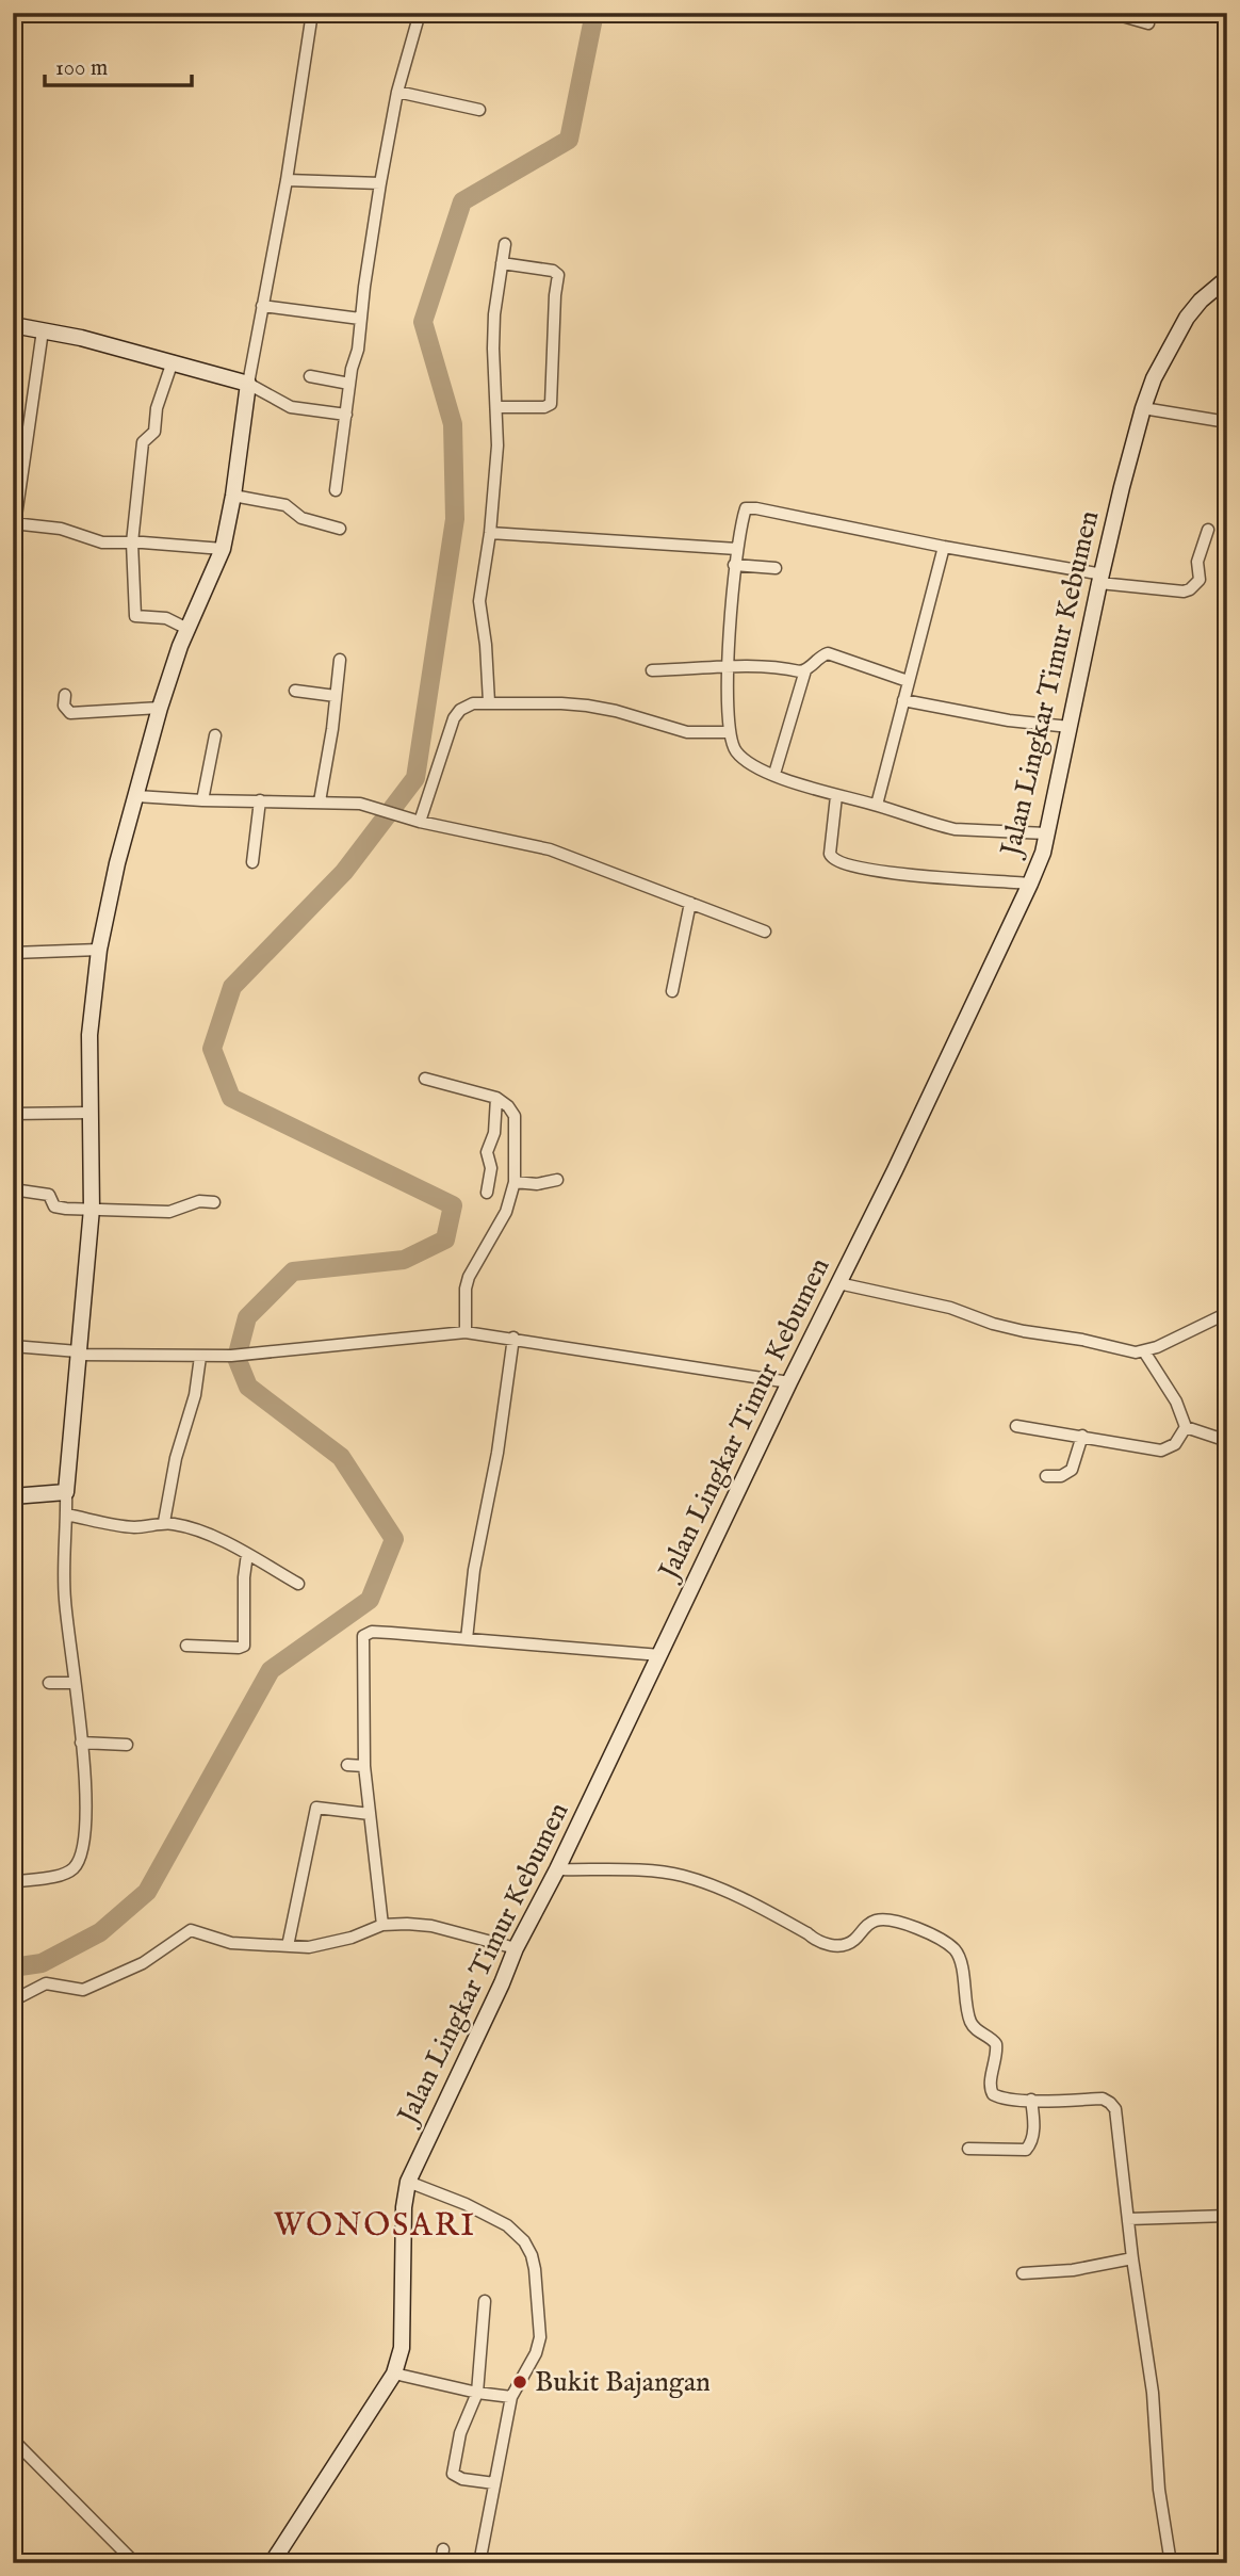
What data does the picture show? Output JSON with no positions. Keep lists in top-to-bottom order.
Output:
{
  "streets": {
    "main road": ["Jalan Lingkar Timur Kebumen"]
  },
  "districts": ["WONOSARI"],
  "places": ["Bukit Bajangan"],
  "scale_bar": "100 m"
}
